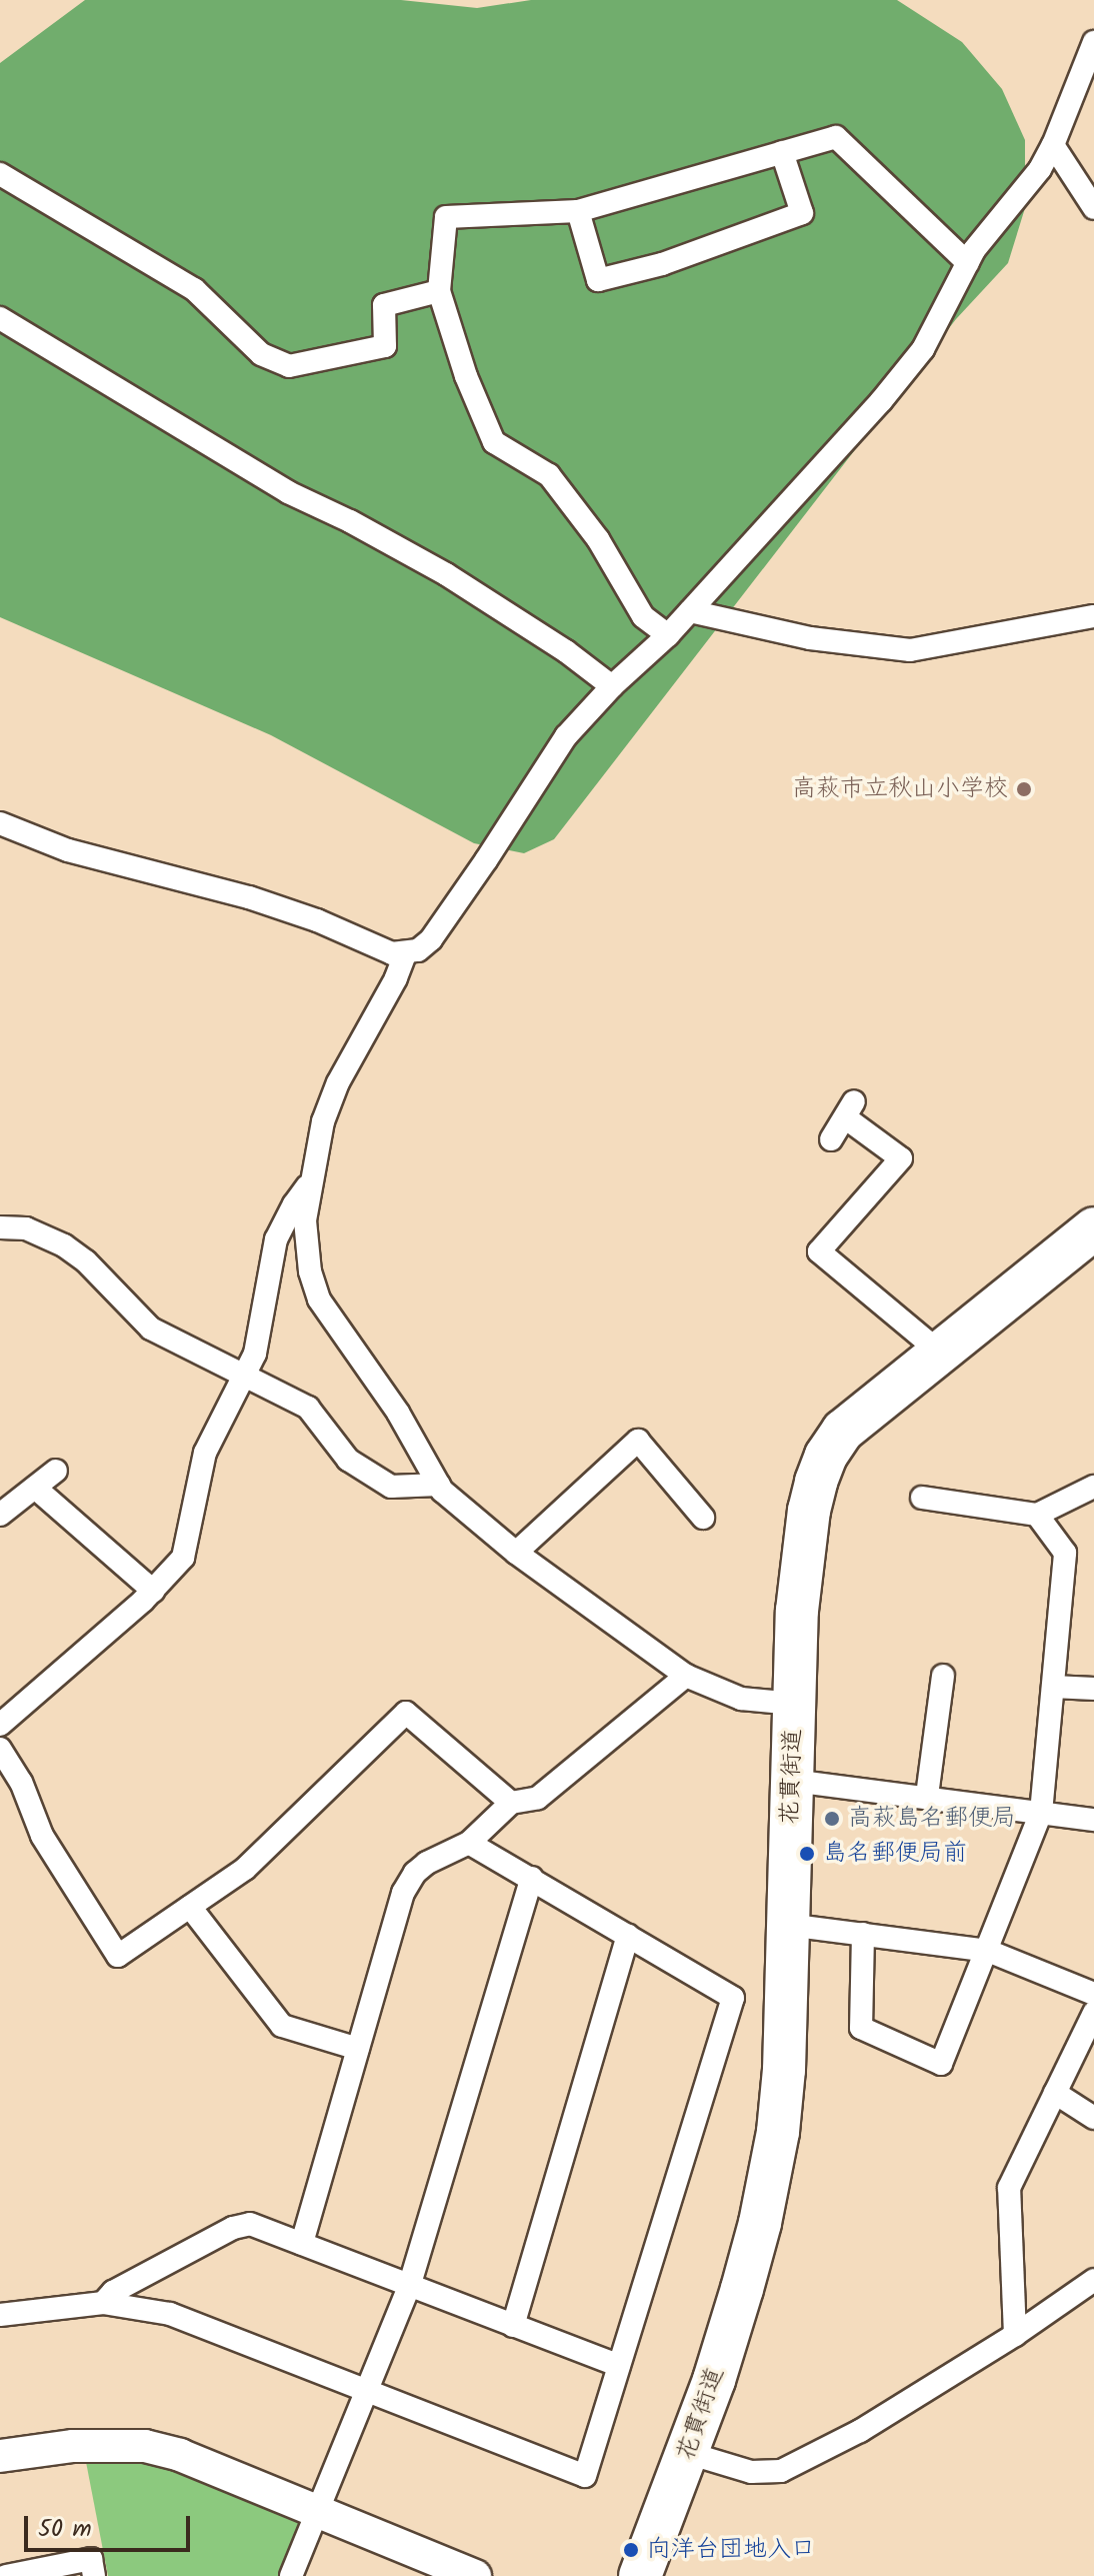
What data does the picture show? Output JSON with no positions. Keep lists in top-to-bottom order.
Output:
{
  "streets": {
    "highway": ["花貫街道"]
  },
  "places": [
    "高萩市立秋山小学校",
    "高萩島名郵便局",
    "島名郵便局前",
    "向洋台団地入口"
  ],
  "scale_bar": "50 m"
}
